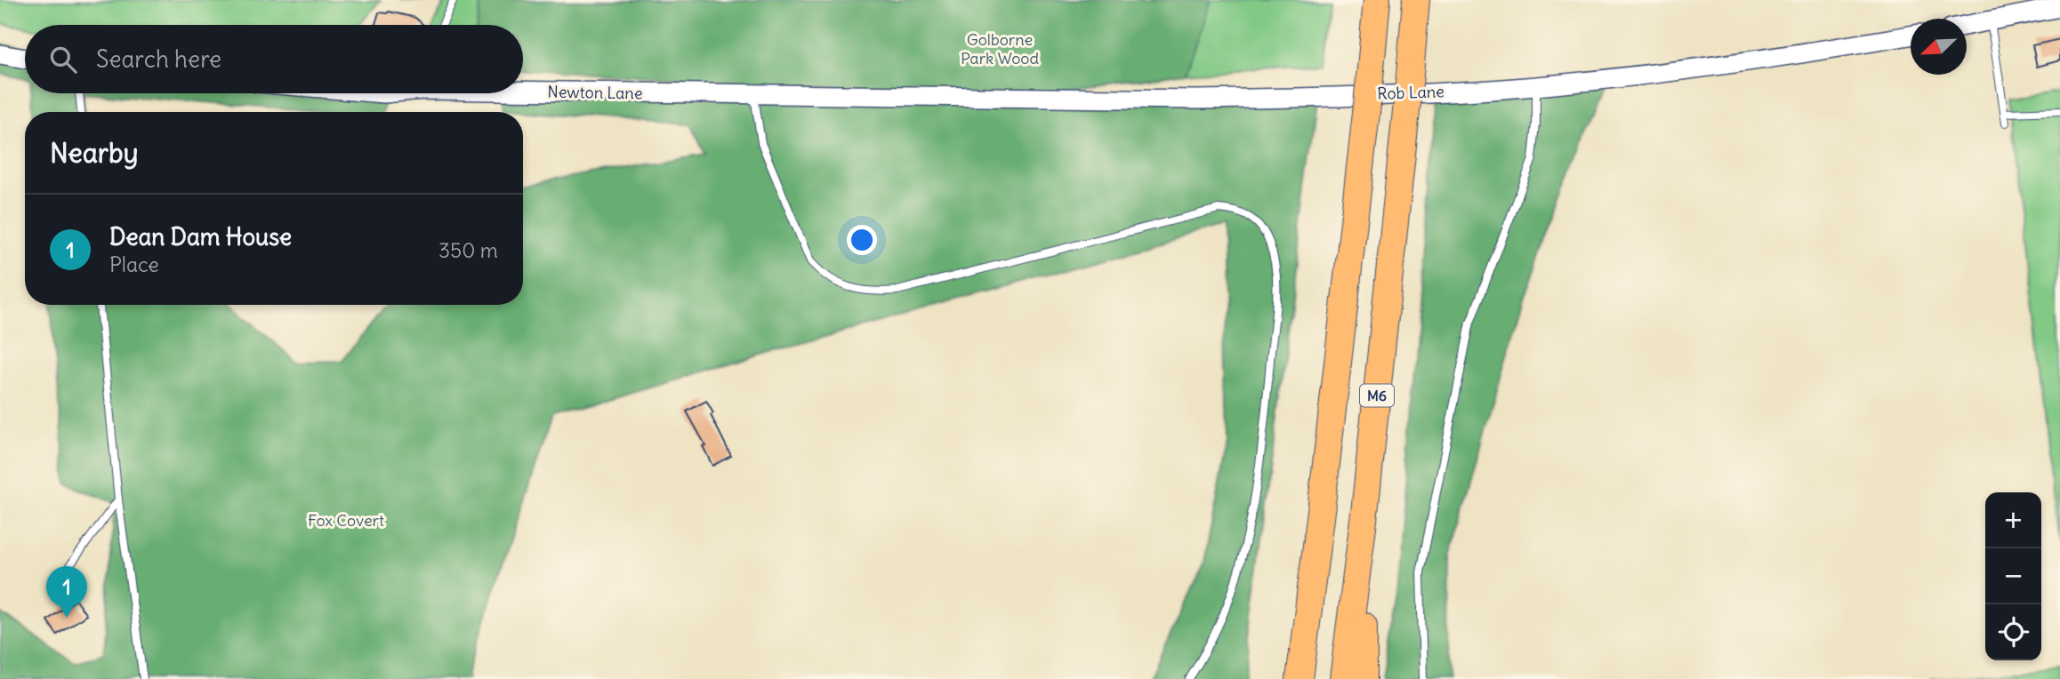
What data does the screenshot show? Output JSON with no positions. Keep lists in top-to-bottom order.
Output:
{
  "streets": {
    "highway": ["M6"],
    "street": ["Newton Lane", "Rob Lane"]
  },
  "crossings": [
    ["Newton Lane", "Rob Lane"]
  ],
  "parks": ["Golborne Park Wood", "Fox Covert"],
  "north": "bottom left",
  "page": {
    "search": "Search here",
    "heading": "Nearby",
    "list": [
      {
        "mark": "1",
        "name": "Dean Dam House",
        "note": "Place",
        "value": "350 m"
      }
    ],
    "map_buttons": ["+", "−"],
    "pins": "1"
  }
}
